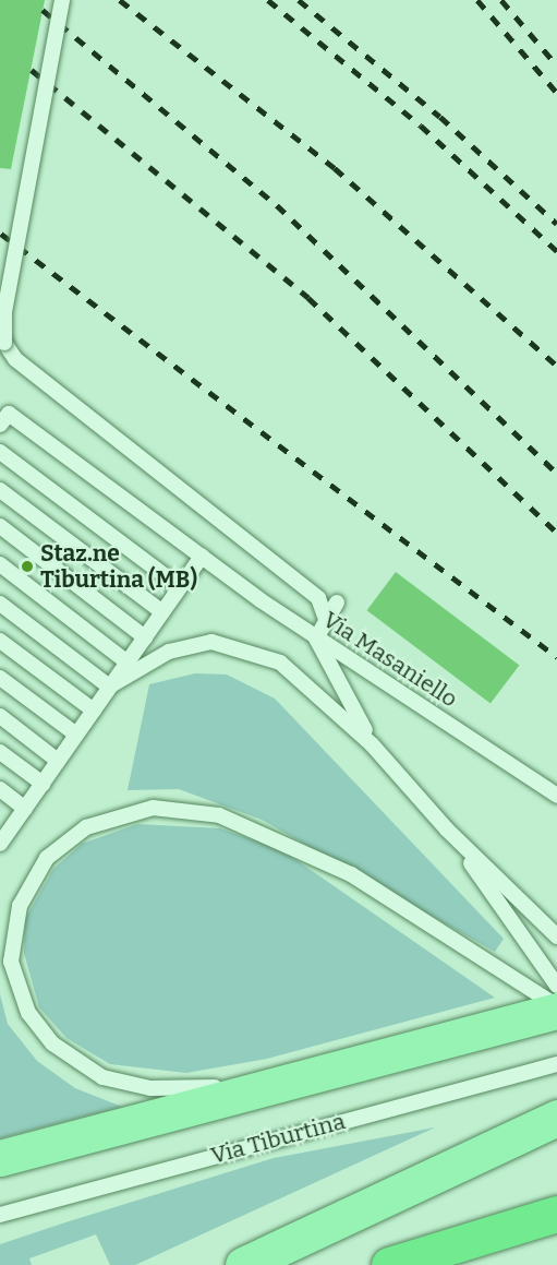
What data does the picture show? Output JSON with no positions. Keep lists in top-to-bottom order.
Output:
{
  "streets": {
    "lane": ["Via Masaniello", "Via Tiburtina"]
  },
  "places": ["Staz.ne Tiburtina (MB)"]
}
